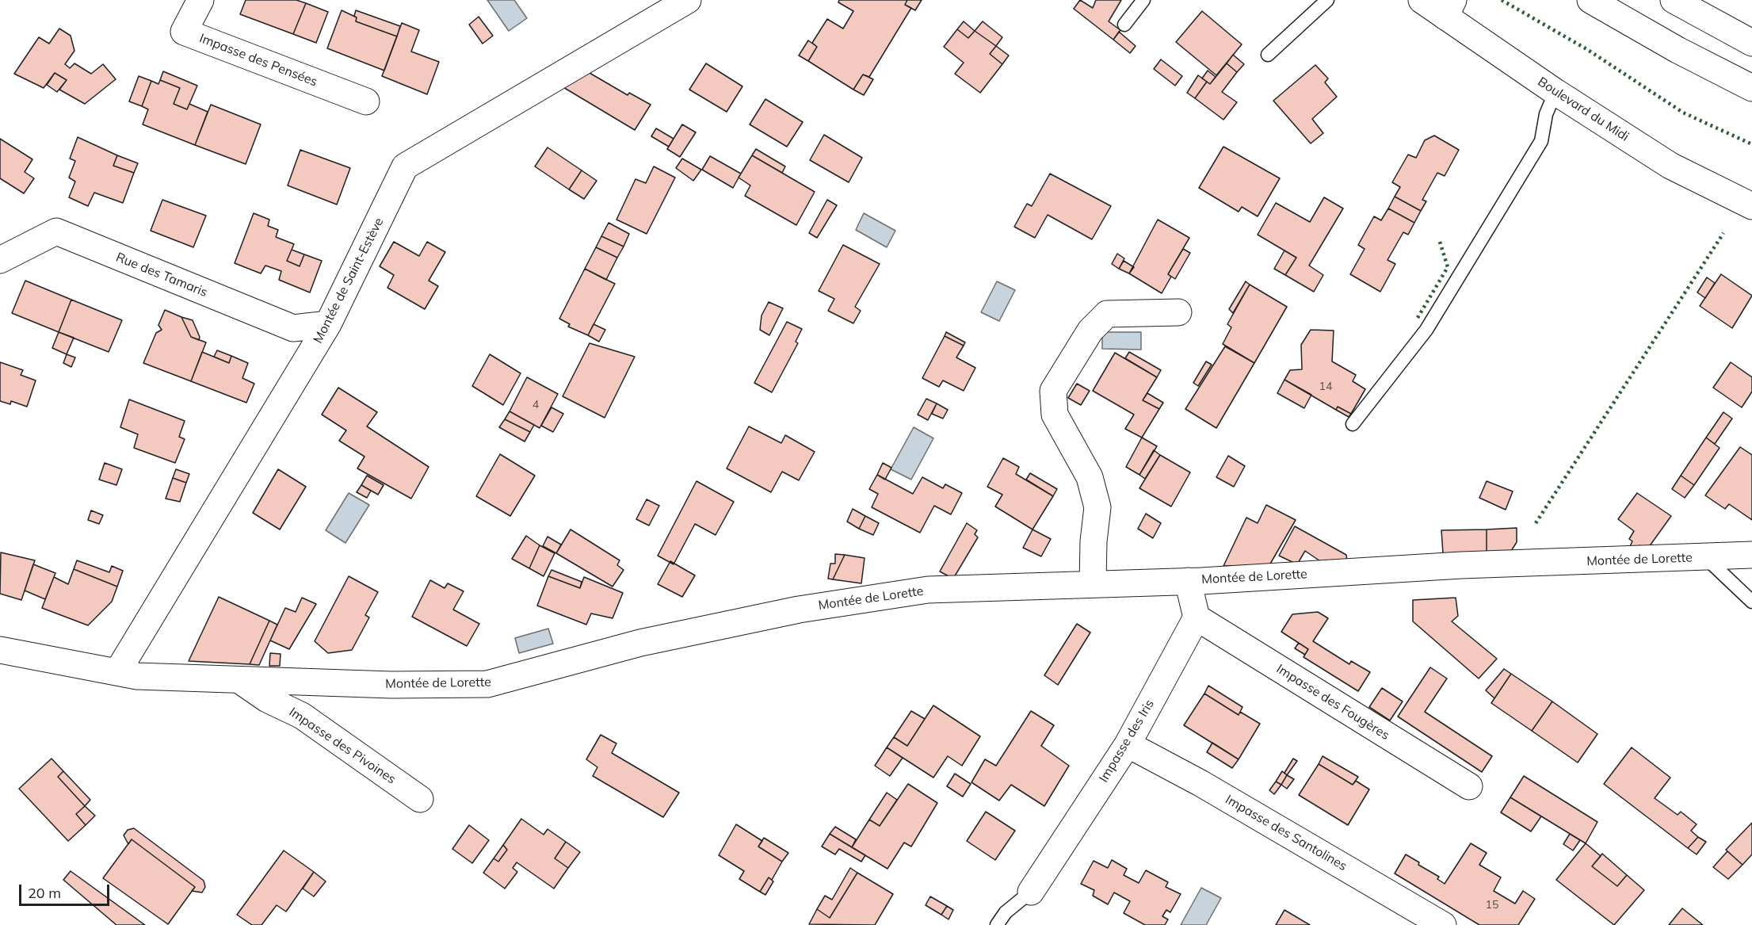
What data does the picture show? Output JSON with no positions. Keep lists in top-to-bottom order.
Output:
{
  "streets": {
    "street": [
      "Impasse des Pensées",
      "Boulevard du Midi",
      "Rue des Tamaris",
      "Montée de Saint-Estève",
      "Montée de Lorette",
      "Impasse des Fougères",
      "Impasse des Iris",
      "Impasse des Pivoines",
      "Impasse des Santolines"
    ]
  },
  "crossings": [
    ["Rue des Tamaris", "Montée de Saint-Estève"],
    ["Montée de Saint-Estève", "Montée de Lorette"],
    ["Montée de Lorette", "Impasse des Pivoines"],
    ["Impasse des Fougères", "Impasse des Iris"],
    ["Impasse des Iris", "Impasse des Santolines"]
  ],
  "house_numbers": ["14", "4", "15"],
  "scale_bar": "20 m"
}
